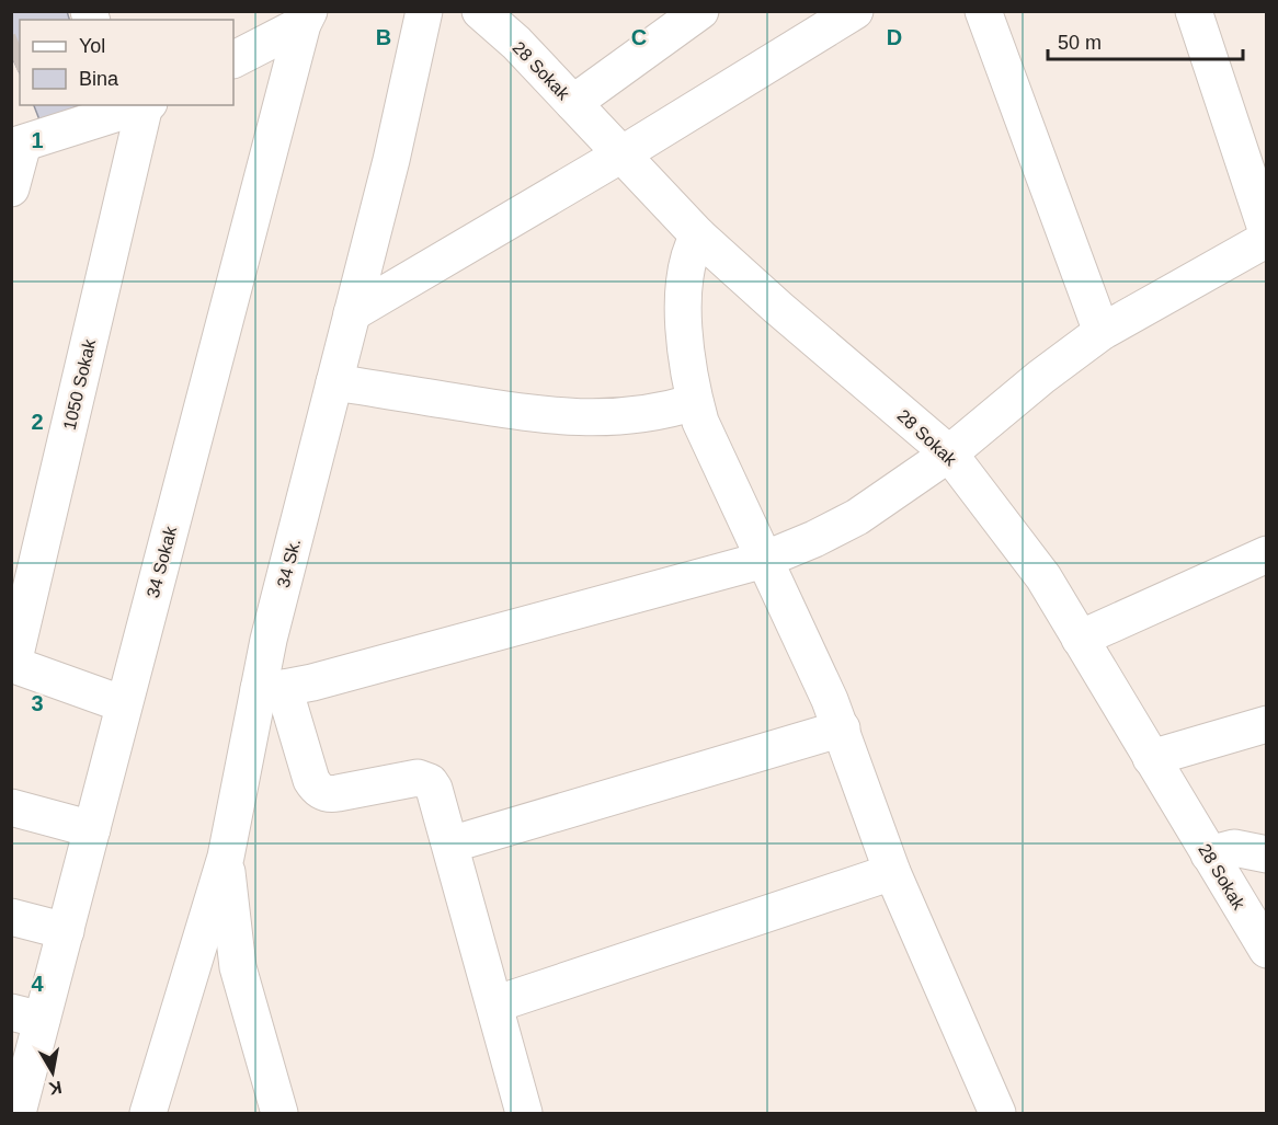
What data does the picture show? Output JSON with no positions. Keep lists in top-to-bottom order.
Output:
{
  "streets": {
    "street": [
      "28 Sokak",
      "1050 Sokak",
      "34 Sokak",
      "34 Sk."
    ]
  },
  "legend": ["Yol", "Bina"],
  "scale_bar": "50 m",
  "north": "bottom",
  "grid": {
    "columns": ["B", "C", "D"],
    "rows": [
      "1",
      "2",
      "3",
      "4"
    ]
  }
}
